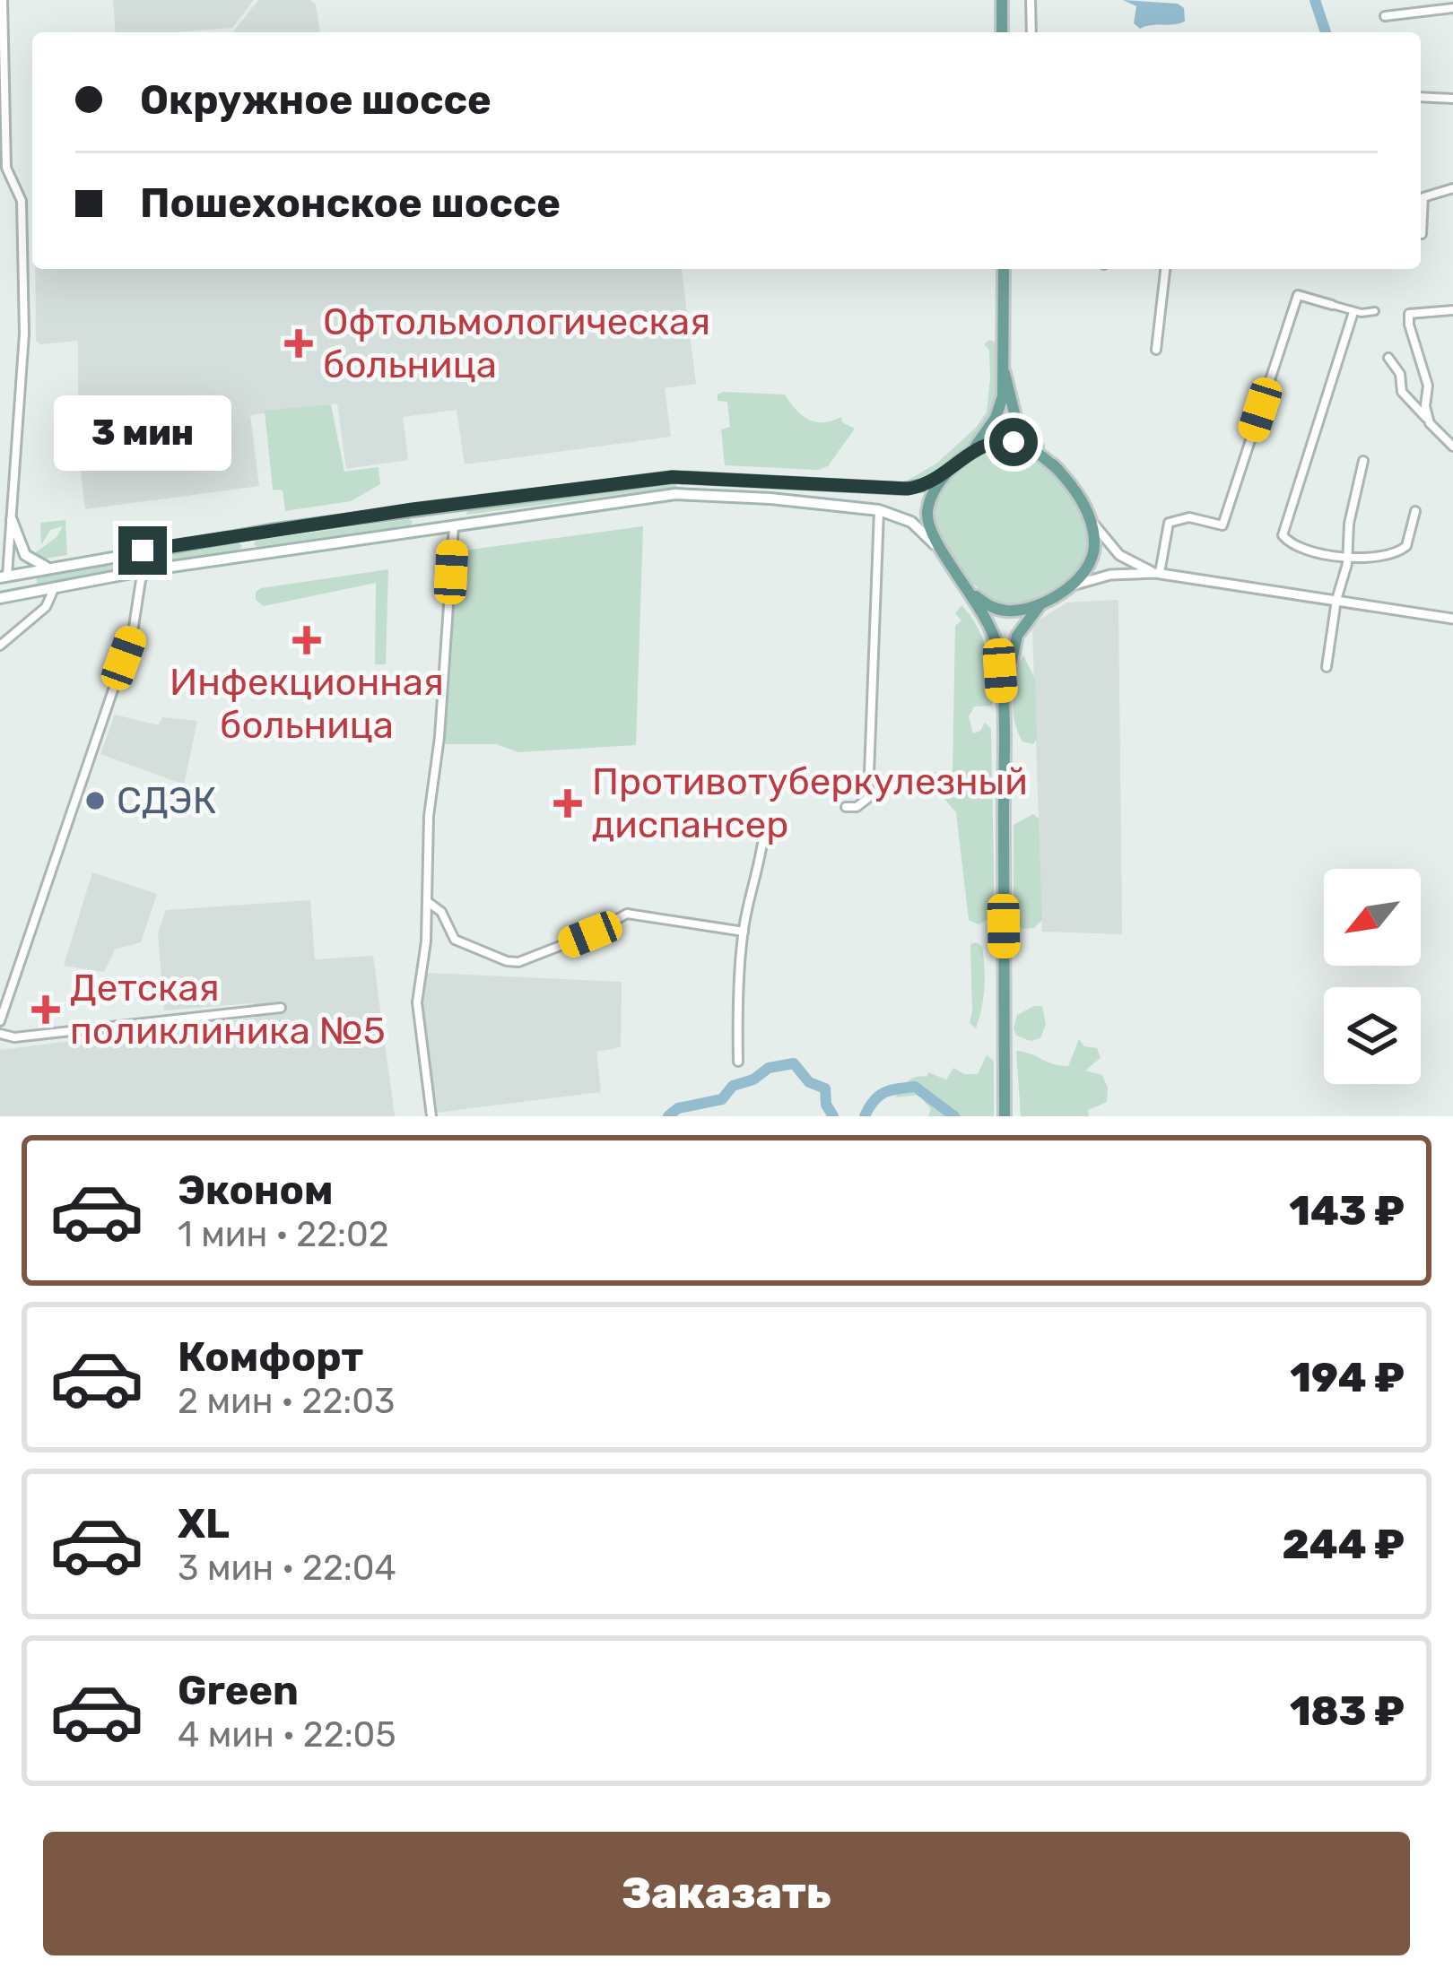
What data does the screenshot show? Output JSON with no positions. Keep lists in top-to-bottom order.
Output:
{
  "places": {
    "health": [
      "Офтольмологическая больница",
      "Инфекционная больница",
      "Противотуберкулезный диспансер",
      "Детская поликлиника №5"
    ],
    "other": ["СДЭК"]
  },
  "north": "bottom left",
  "page": {
    "banner": ["Окружное шоссе", "Пошехонское шоссе"],
    "bubble": "3 мин",
    "list": [
      {
        "name": "Эконом",
        "note": "1 мин · 22:02",
        "value": "143 ₽"
      },
      {
        "name": "Комфорт",
        "note": "2 мин · 22:03",
        "value": "194 ₽"
      },
      {
        "name": "XL",
        "note": "3 мин · 22:04",
        "value": "244 ₽"
      },
      {
        "name": "Green",
        "note": "4 мин · 22:05",
        "value": "183 ₽"
      }
    ],
    "buttons": "Заказать"
  }
}
